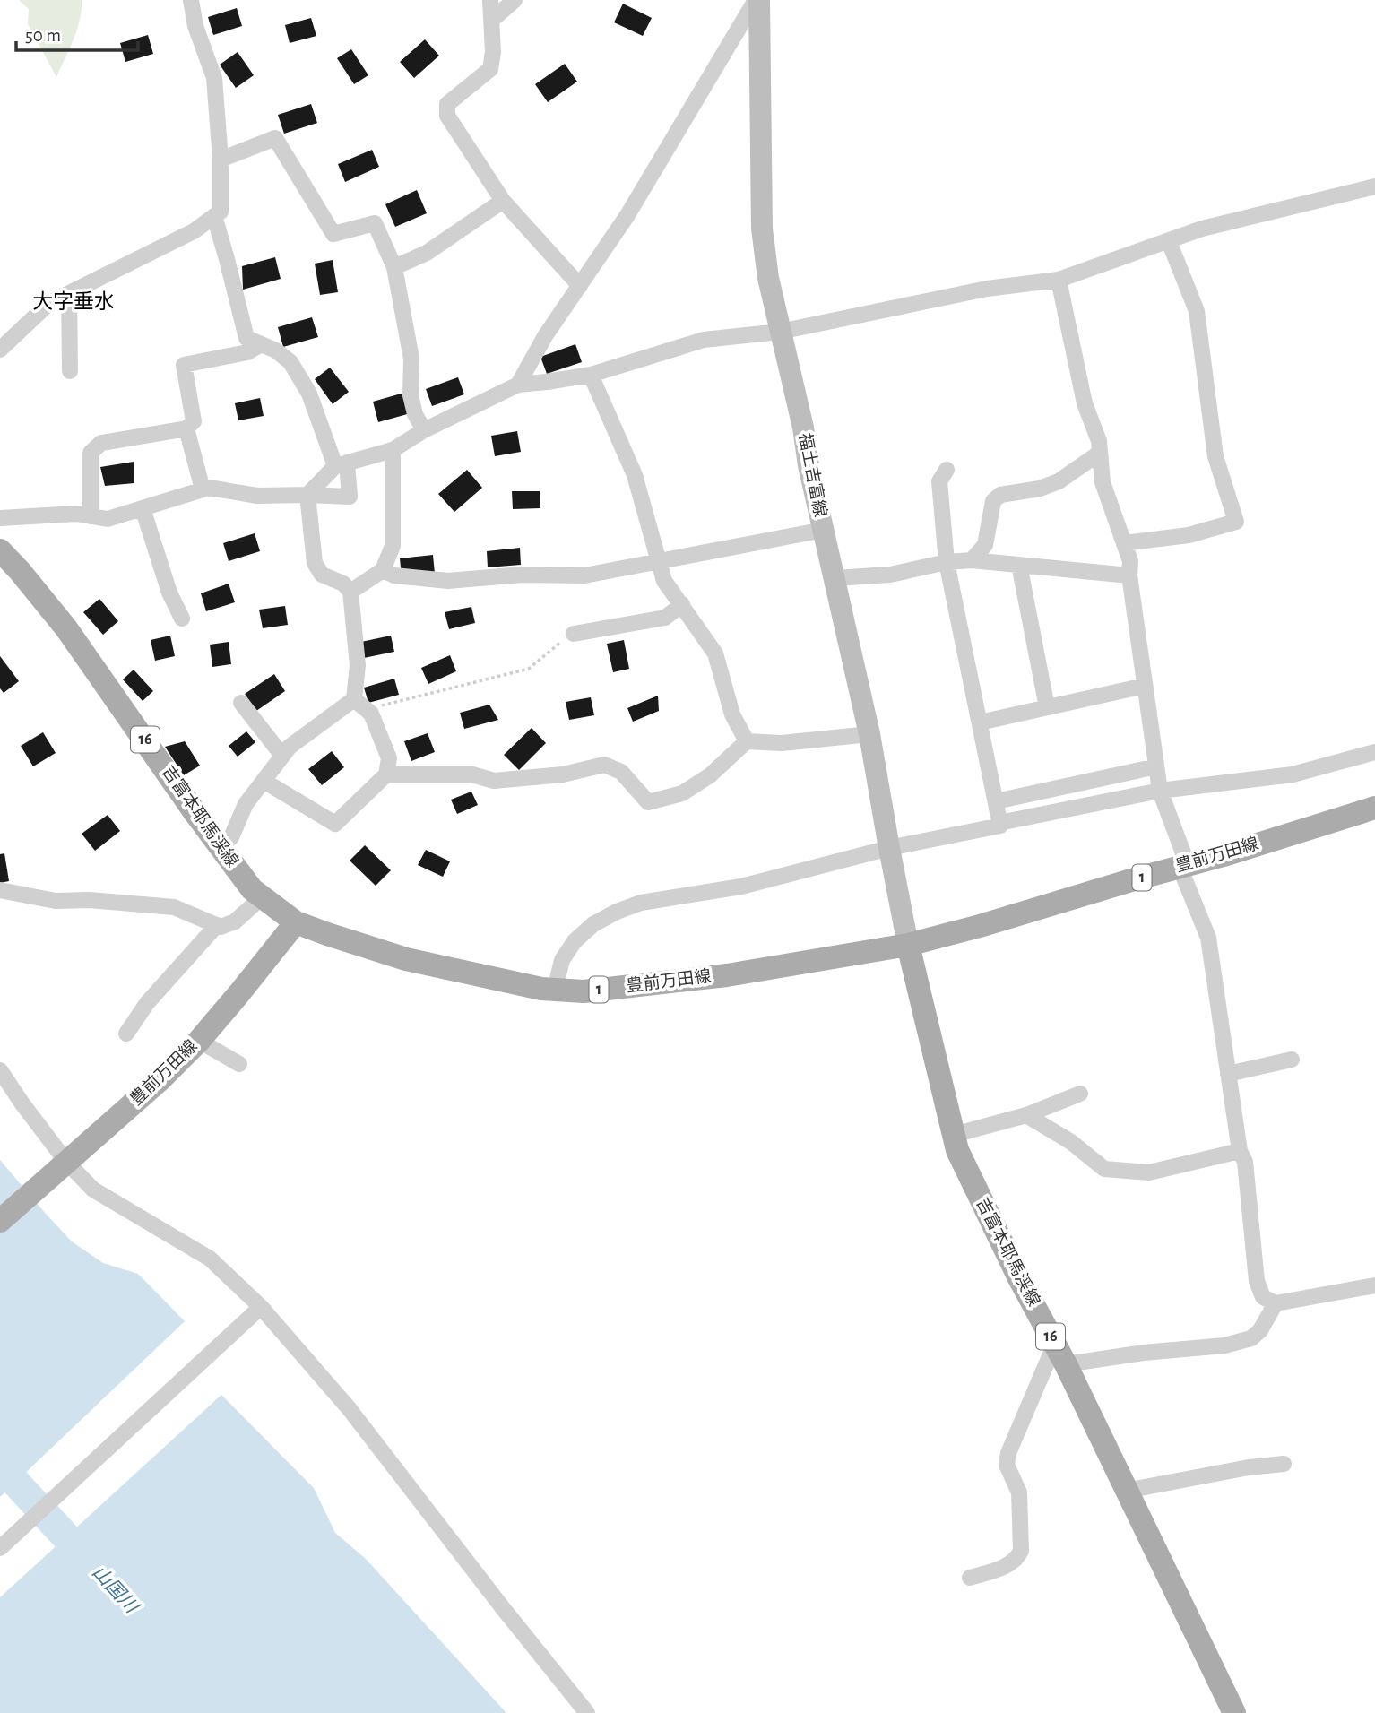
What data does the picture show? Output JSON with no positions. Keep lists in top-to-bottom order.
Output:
{
  "streets": {
    "main road": [
      "福土吉富線",
      "16",
      "吉富本耶馬渓線",
      "豊前万田線",
      "1"
    ]
  },
  "crossings": [
    ["福土吉富線", "吉富本耶馬渓線"],
    ["福土吉富線", "豊前万田線"],
    ["吉富本耶馬渓線", "豊前万田線"]
  ],
  "districts": ["大字垂水"],
  "water": ["山国川"],
  "scale_bar": "50 m"
}
